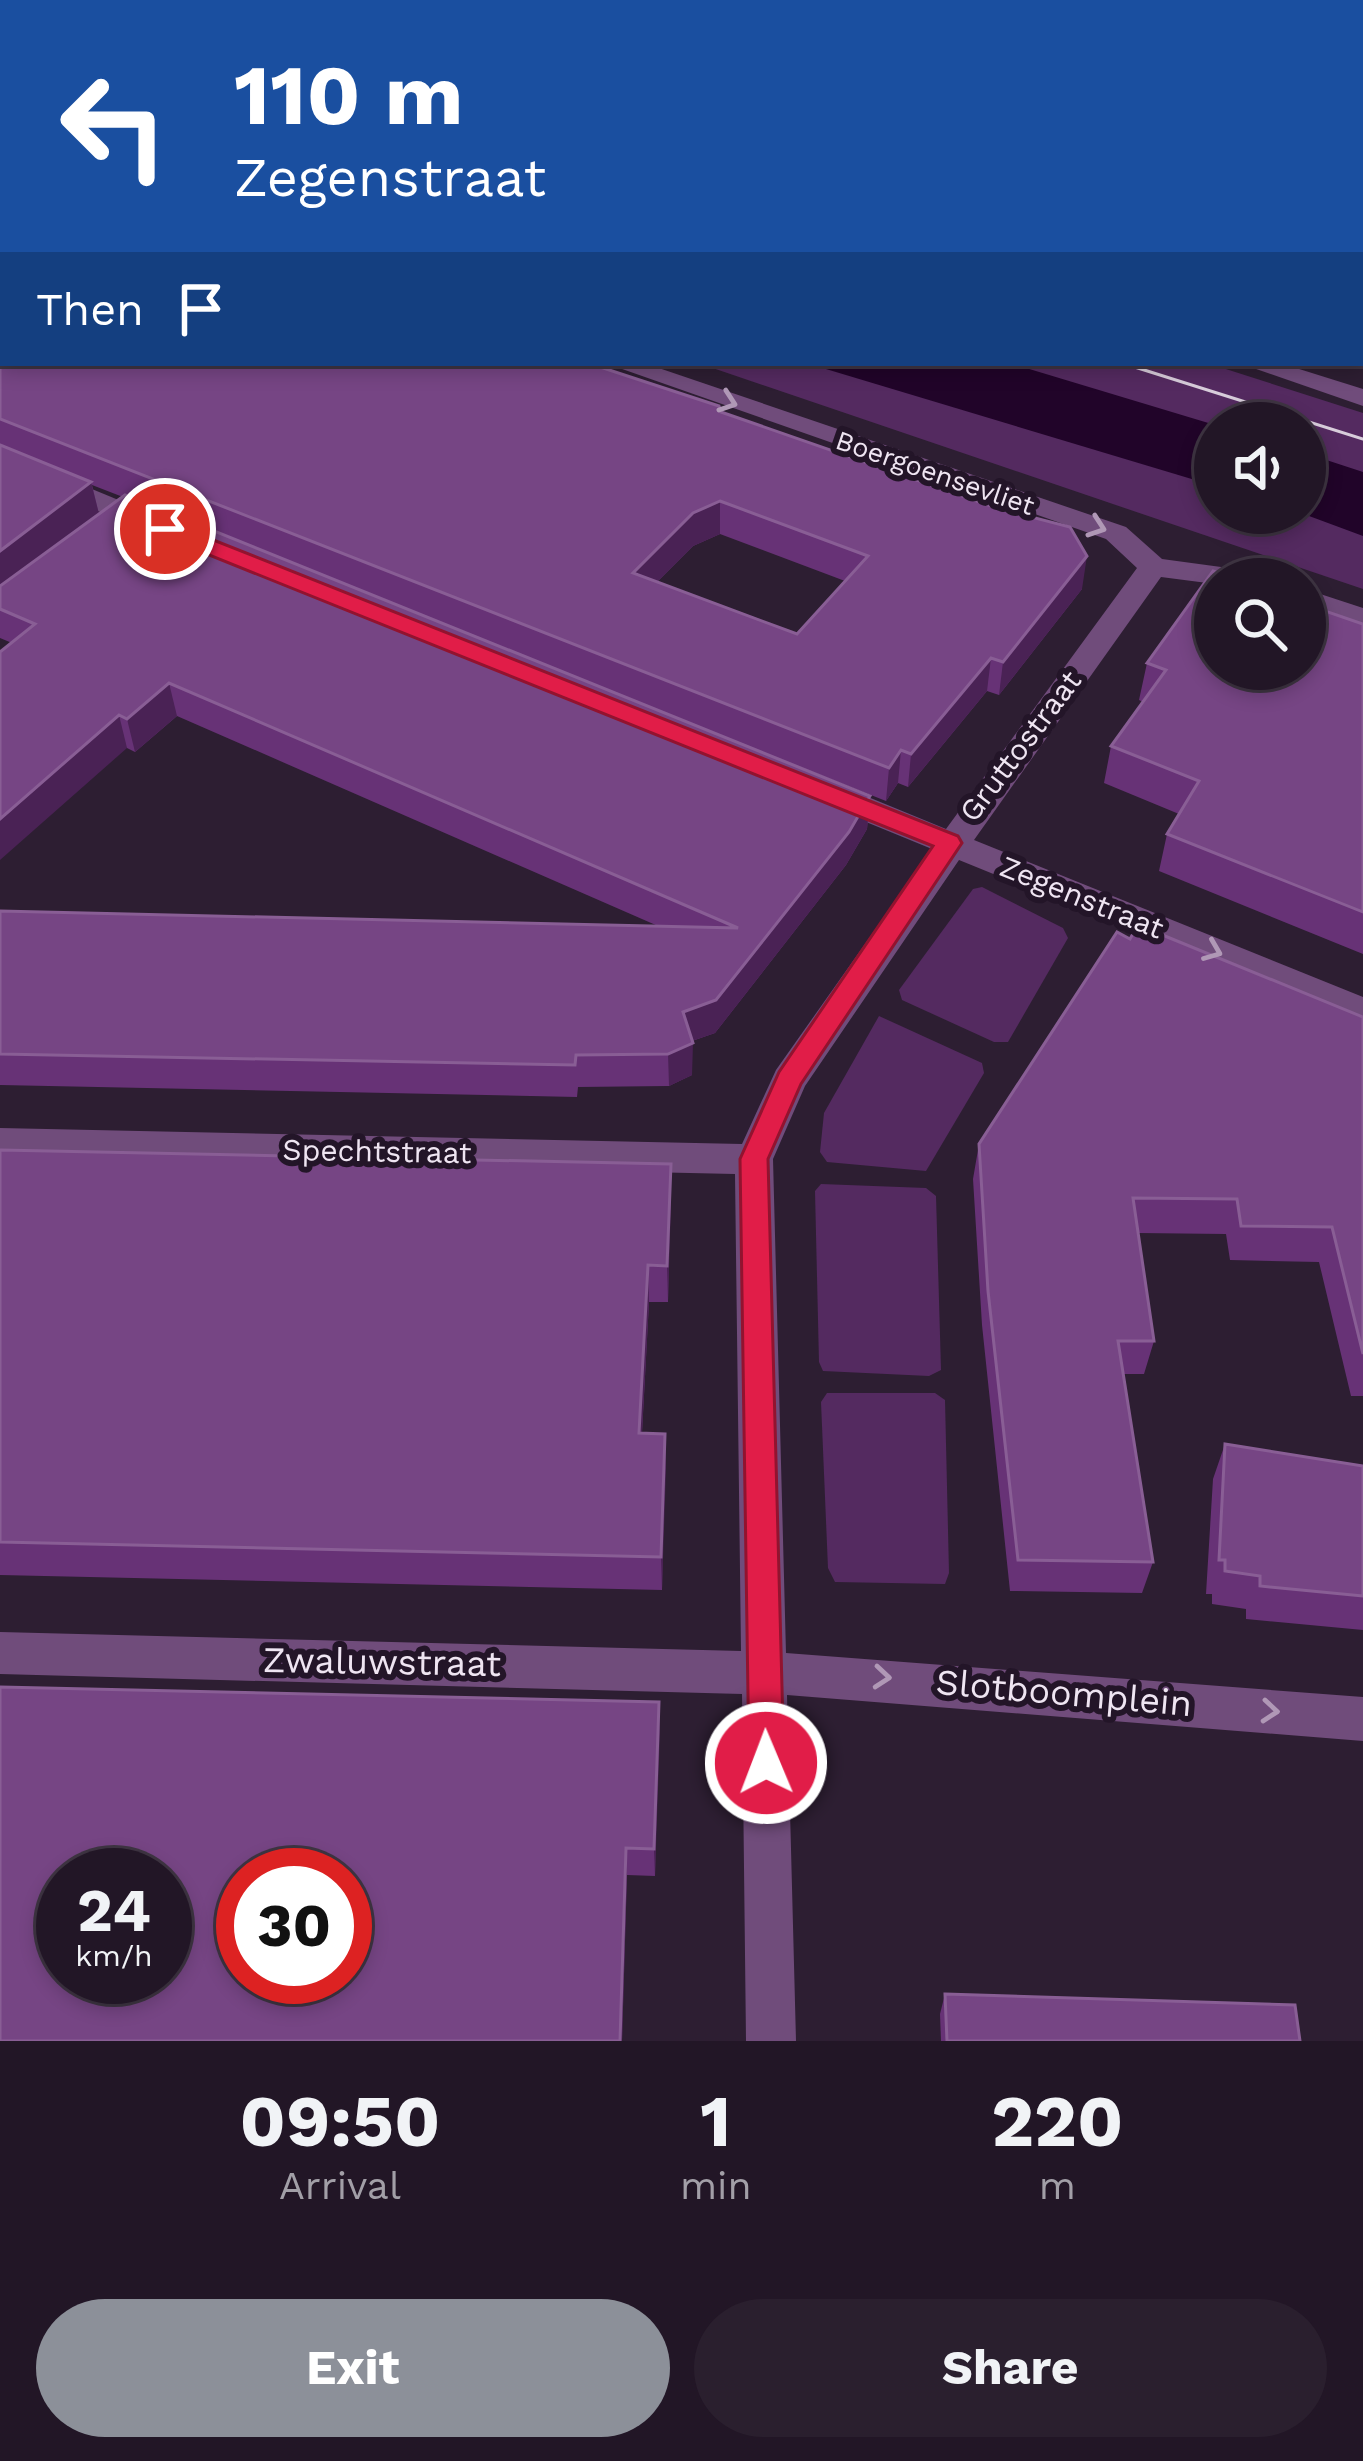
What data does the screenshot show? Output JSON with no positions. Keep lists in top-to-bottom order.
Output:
{
  "streets": {
    "street": [
      "Boergoensevliet",
      "Gruttostraat",
      "Zegenstraat",
      "Spechtstraat",
      "Zwaluwstraat",
      "Slotboomplein"
    ]
  },
  "crossings": [
    ["Boergoensevliet", "Gruttostraat"],
    ["Gruttostraat", "Zegenstraat"],
    ["Gruttostraat", "Spechtstraat"],
    ["Gruttostraat", "Zwaluwstraat"],
    ["Gruttostraat", "Slotboomplein"],
    ["Zwaluwstraat", "Slotboomplein"]
  ],
  "one_way": ["Boergoensevliet", "Zegenstraat", "Slotboomplein"],
  "page": {
    "turn": ["110 m", "Zegenstraat"],
    "then": "Then",
    "speed": "24 km/h",
    "limit": "30",
    "eta": [
      "09:50",
      "Arrival",
      "1",
      "min",
      "220",
      "m"
    ],
    "buttons": ["Exit", "Share"]
  }
}
